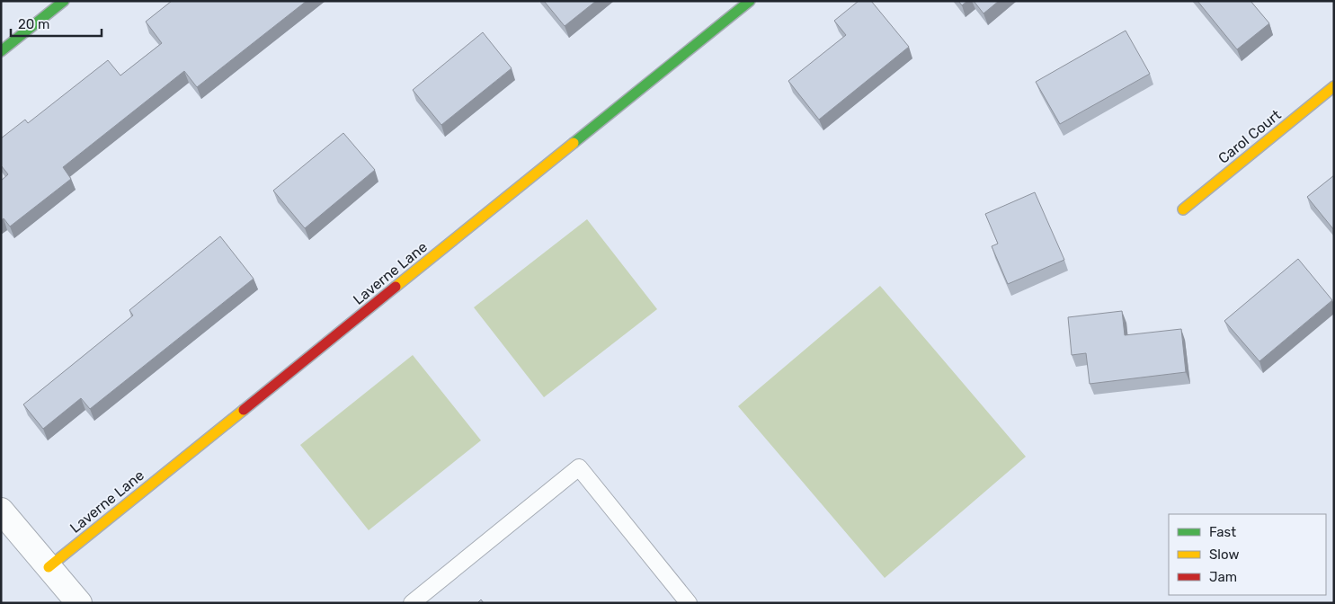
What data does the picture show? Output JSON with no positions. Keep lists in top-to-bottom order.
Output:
{
  "streets": {
    "street": ["Carol Court", "Laverne Lane"]
  },
  "legend": ["Fast", "Slow", "Jam"],
  "scale_bar": "20 m"
}
